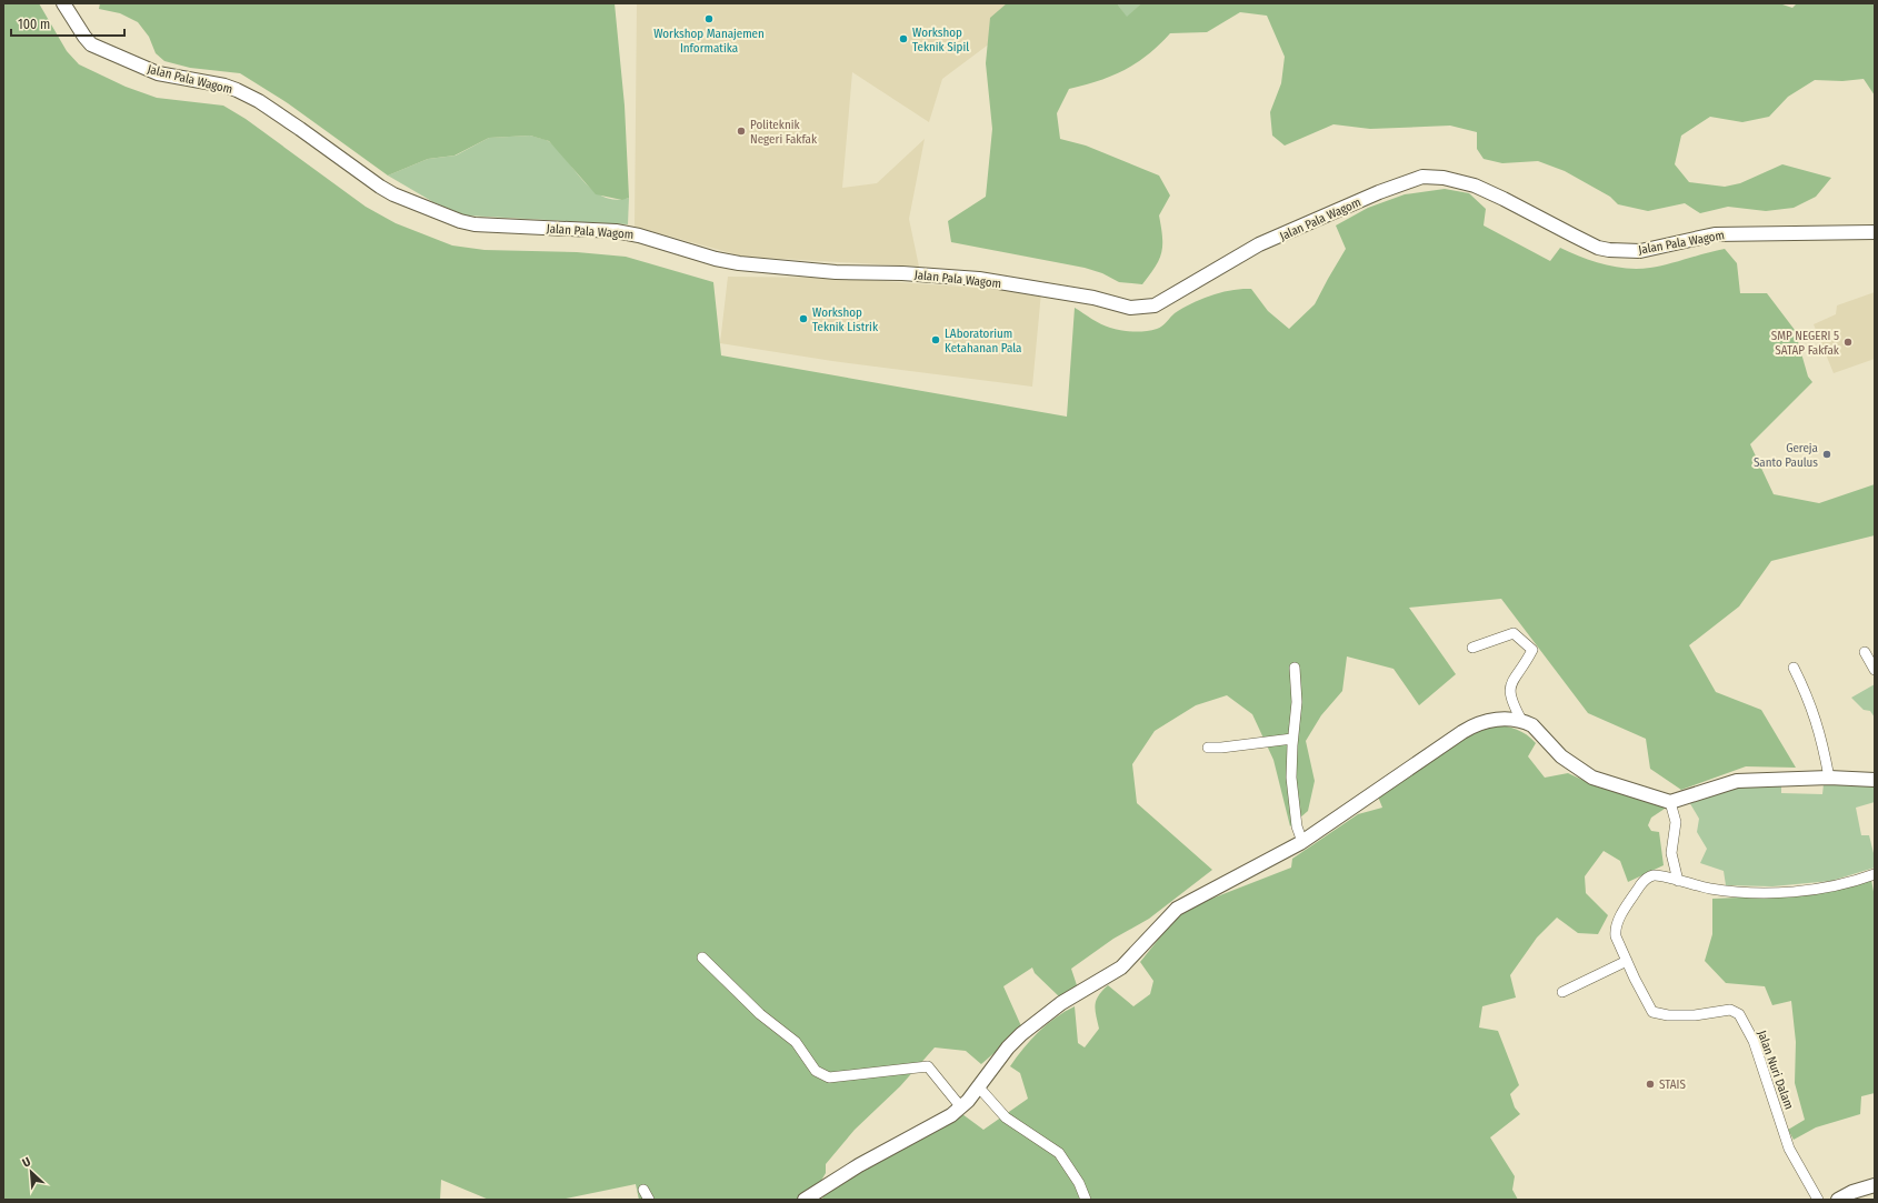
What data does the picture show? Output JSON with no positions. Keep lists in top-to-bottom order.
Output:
{
  "streets": {
    "main road": ["Jalan Pala Wagom"],
    "street": ["Jalan Nuri Dalam"]
  },
  "places": [
    "Workshop Manajemen Informatika",
    "Workshop Teknik Sipil",
    "Politeknik Negeri Fakfak",
    "Workshop Teknik Listrik",
    "LAboratorium Ketahanan Pala",
    "SMP NEGERI 5 SATAP Fakfak",
    "Gereja Santo Paulus",
    "STAIS"
  ],
  "scale_bar": "100 m",
  "north": "top left"
}
